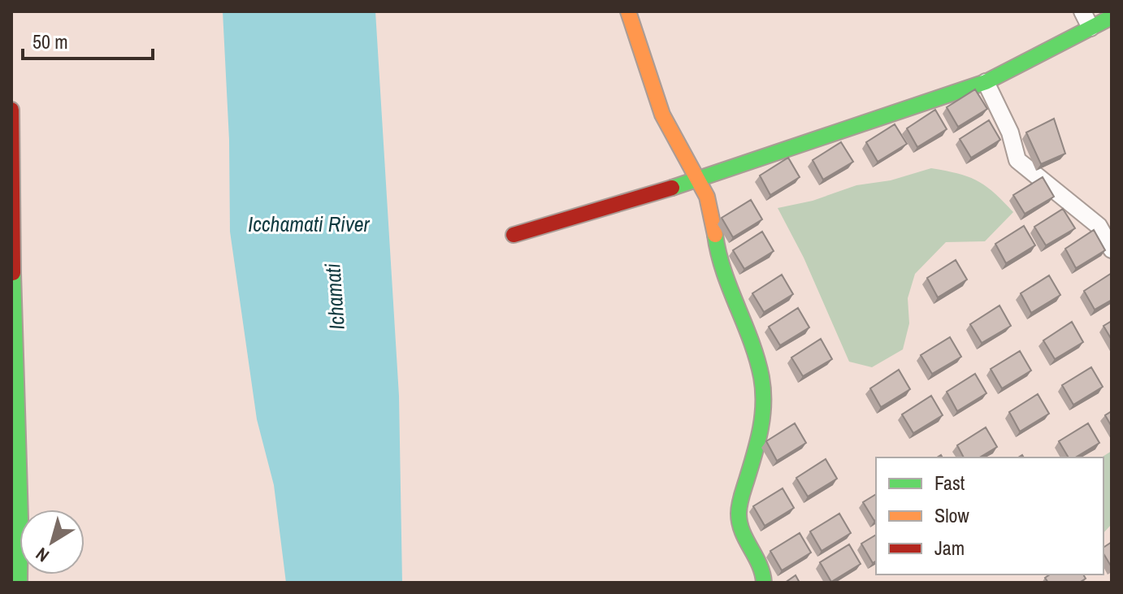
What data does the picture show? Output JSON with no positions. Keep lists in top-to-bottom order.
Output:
{
  "water": ["Icchamati River", "Ichamati"],
  "legend": ["Fast", "Slow", "Jam"],
  "scale_bar": "50 m",
  "north": "bottom left"
}
